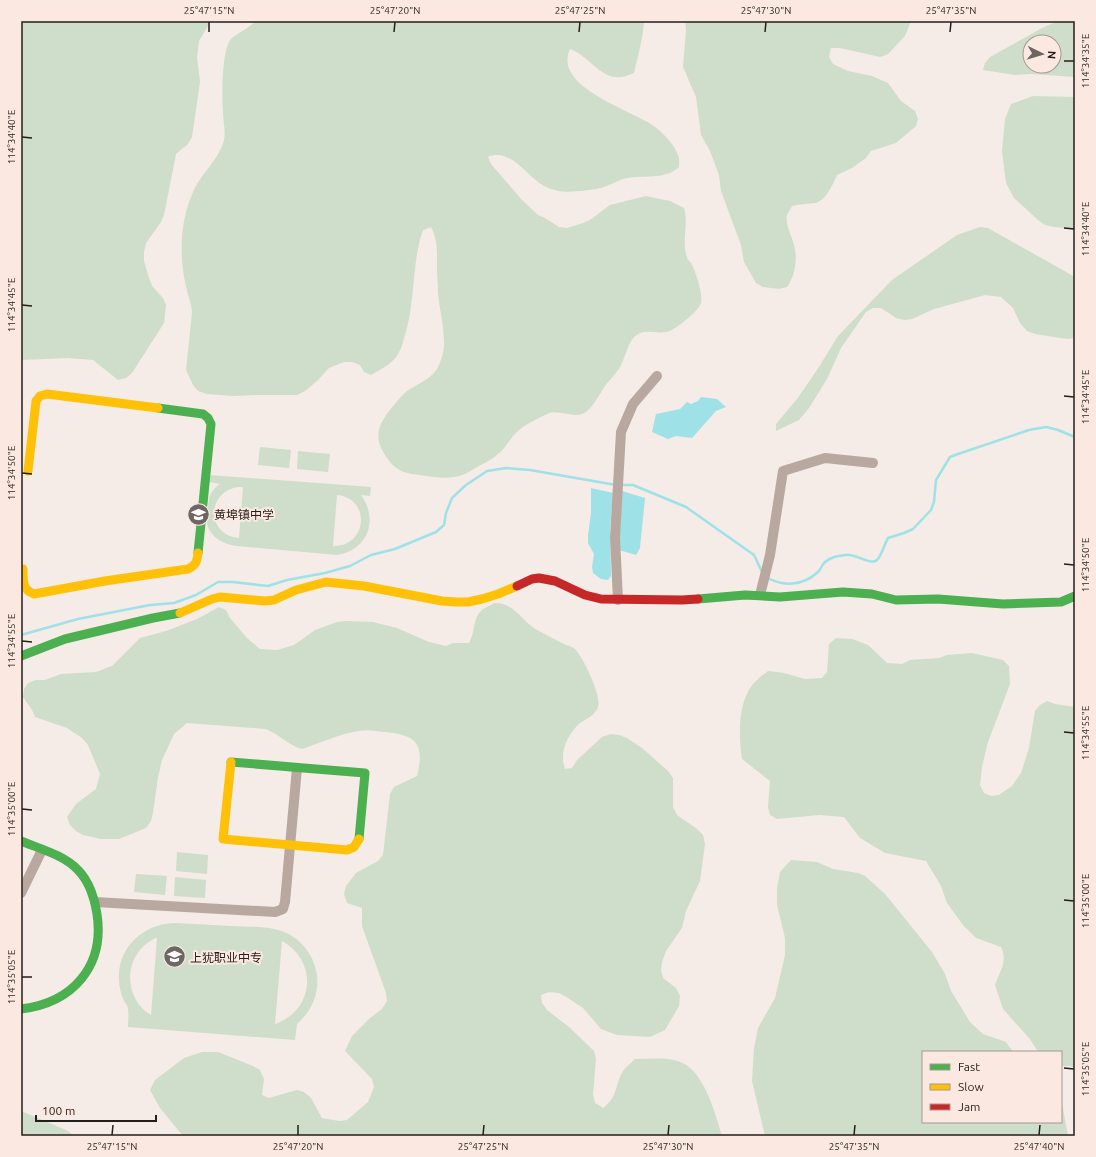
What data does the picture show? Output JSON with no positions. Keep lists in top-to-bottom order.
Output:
{
  "places": {
    "school or university": ["黄埠镇中学", "上犹职业中专"]
  },
  "legend": ["Fast", "Slow", "Jam"],
  "scale_bar": "100 m",
  "north": "right",
  "coordinates": [
    "25°47'15\"N",
    "25°47'20\"N",
    "25°47'25\"N",
    "25°47'30\"N",
    "25°47'35\"N",
    "114°34'35\"E",
    "114°34'40\"E",
    "114°34'45\"E",
    "114°34'50\"E",
    "114°34'55\"E",
    "114°35'00\"E",
    "114°35'05\"E",
    "25°47'40\"N"
  ]
}
